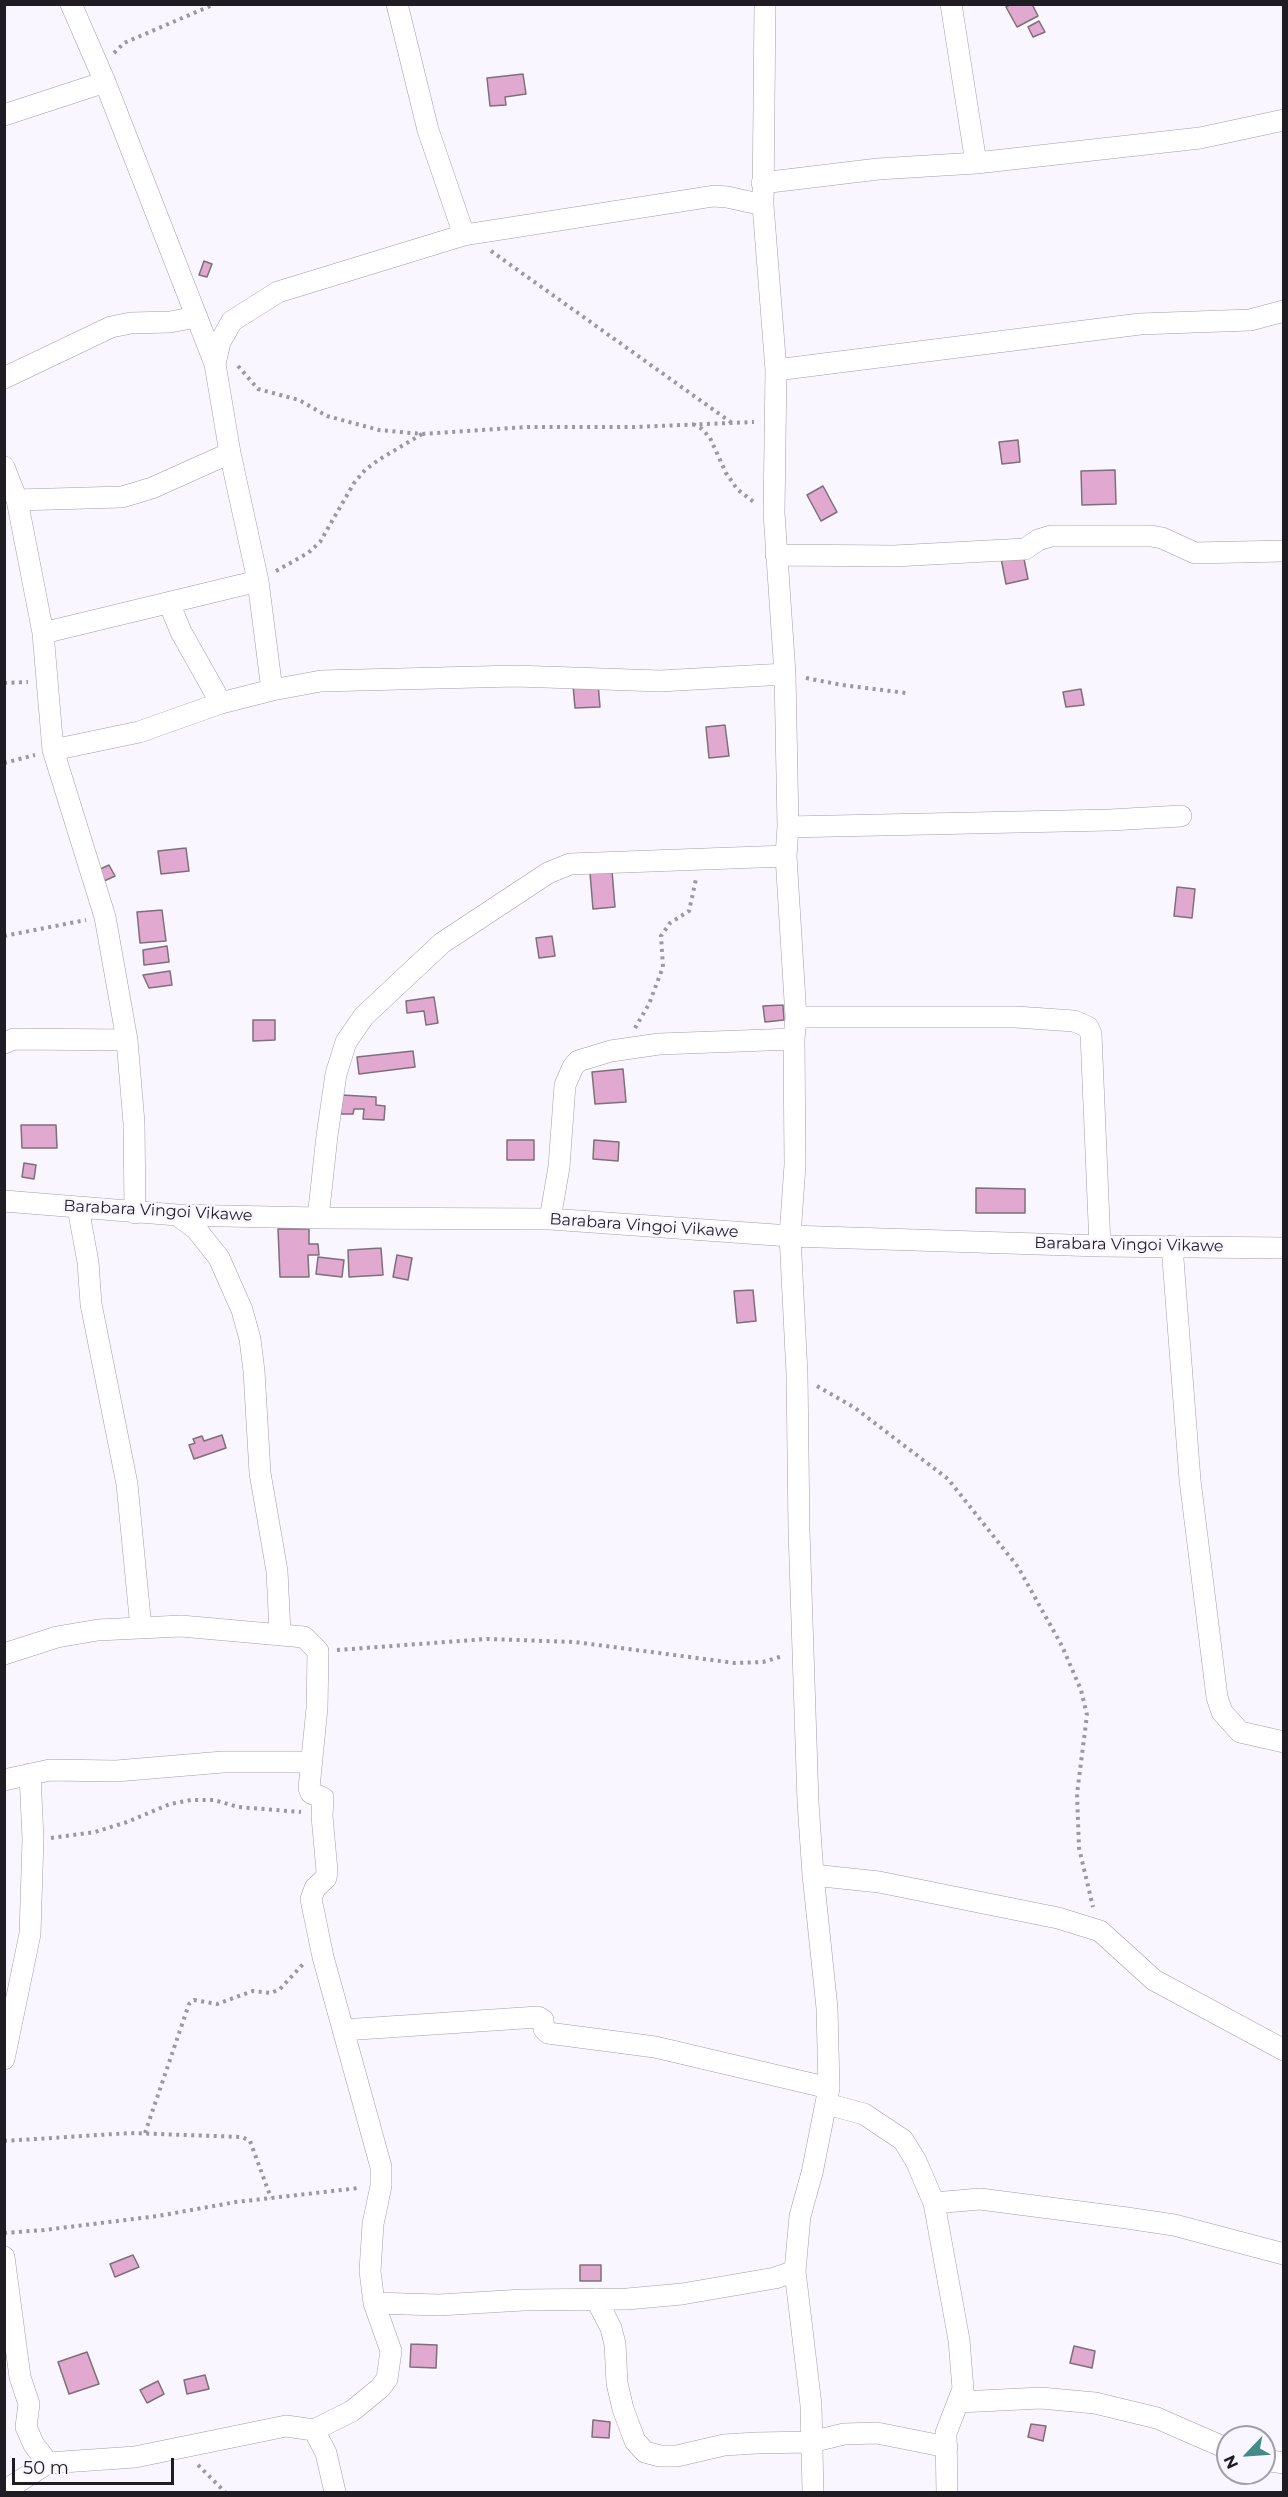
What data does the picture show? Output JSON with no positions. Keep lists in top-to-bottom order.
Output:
{
  "streets": {
    "street": ["Barabara Vingoi Vikawe"]
  },
  "scale_bar": "50 m",
  "north": "bottom left"
}
